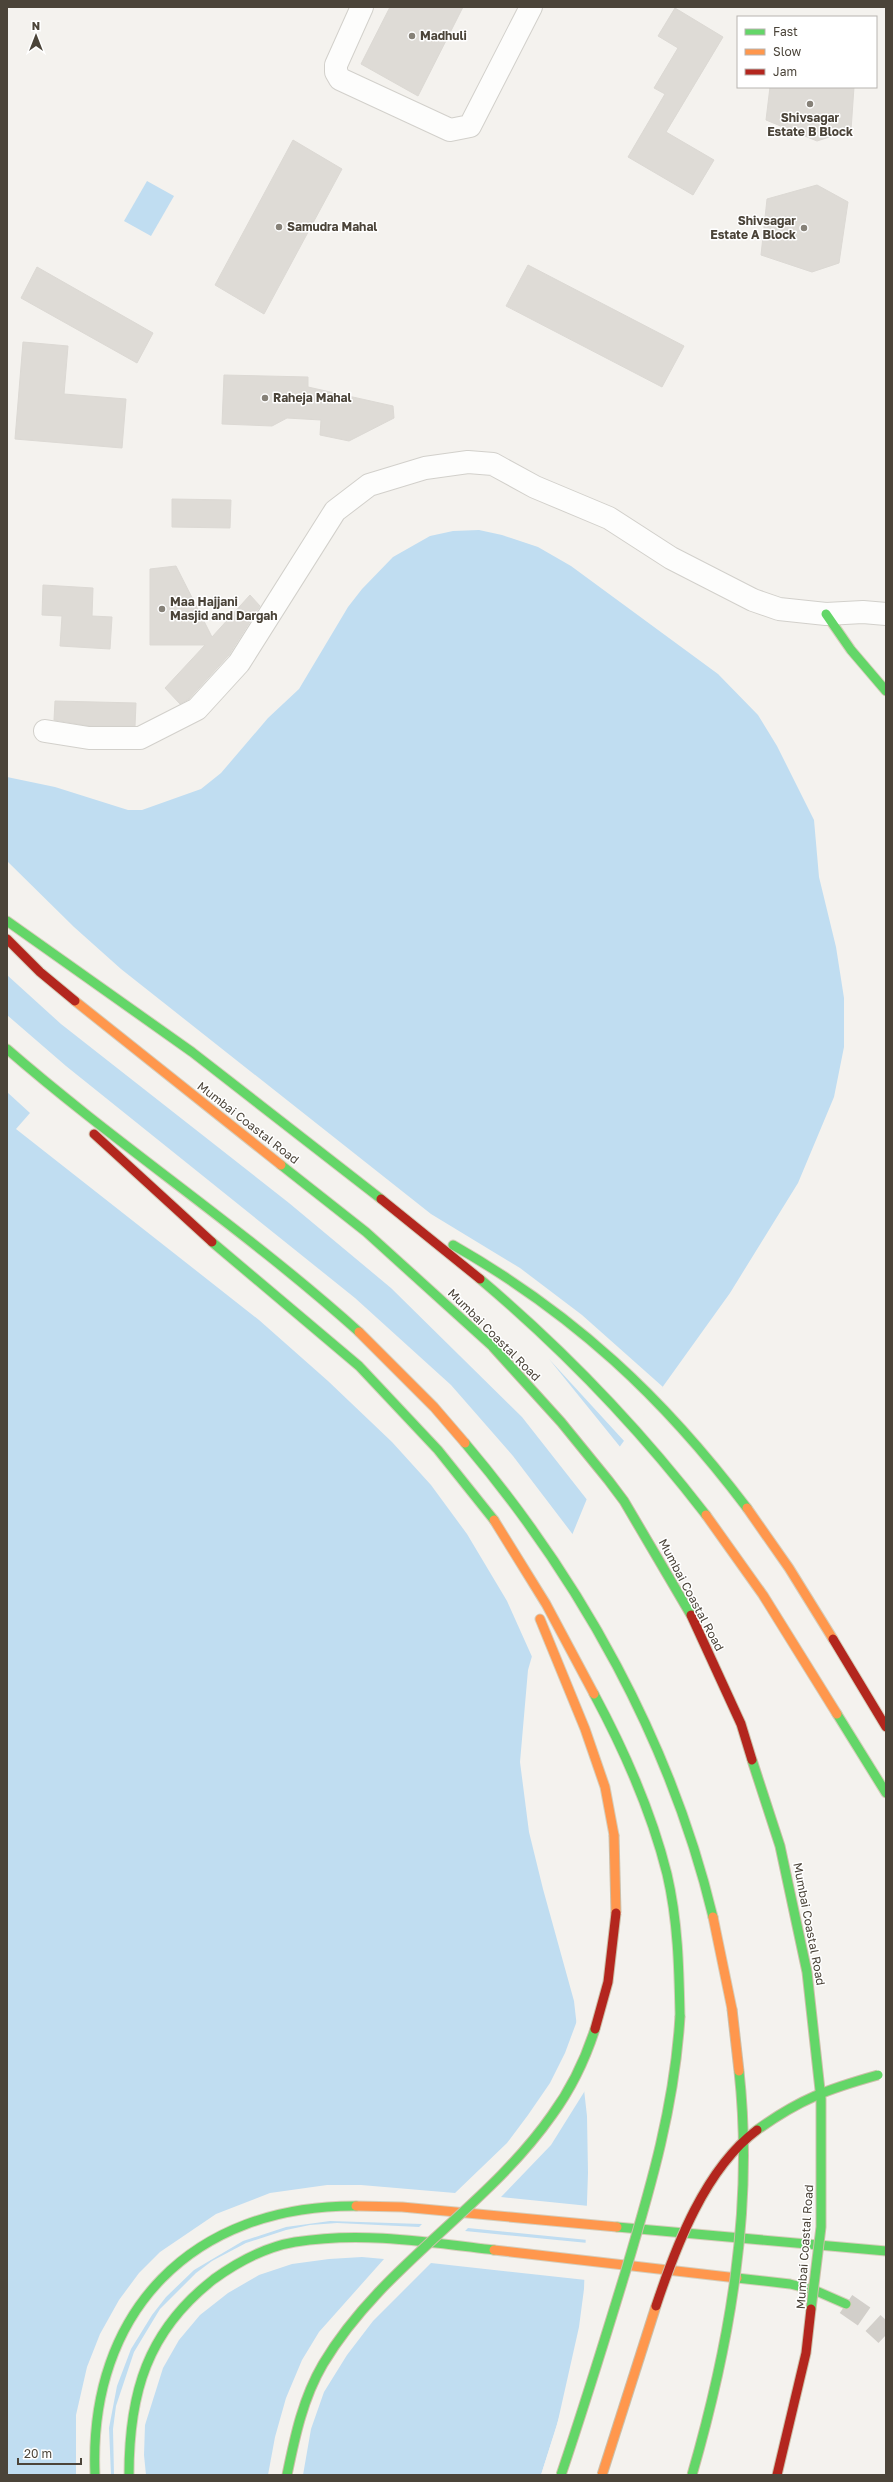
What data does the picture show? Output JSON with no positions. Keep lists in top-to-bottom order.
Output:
{
  "streets": {
    "main road": ["Mumbai Coastal Road"]
  },
  "places": [
    "Madhuli",
    "Shivsagar Estate B Block",
    "Samudra Mahal",
    "Shivsagar Estate A Block",
    "Raheja Mahal",
    "Maa Hajjani Masjid and Dargah"
  ],
  "legend": ["Fast", "Slow", "Jam"],
  "scale_bar": "20 m",
  "north": "top"
}
